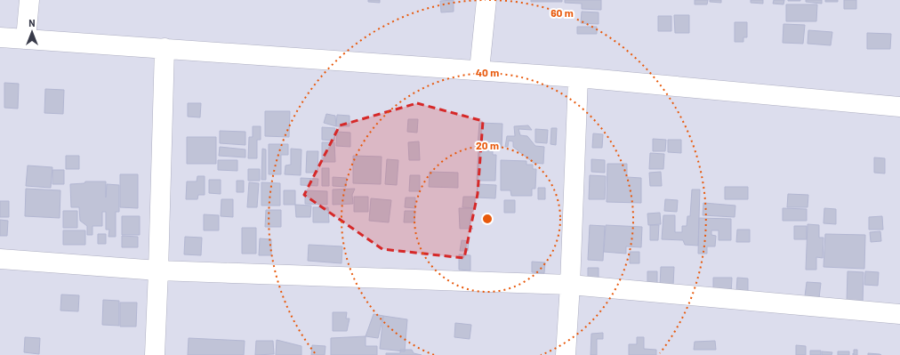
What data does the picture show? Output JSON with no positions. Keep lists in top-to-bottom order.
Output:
{
  "north": "top",
  "rings": ["60 m", "40 m", "20 m"]
}
